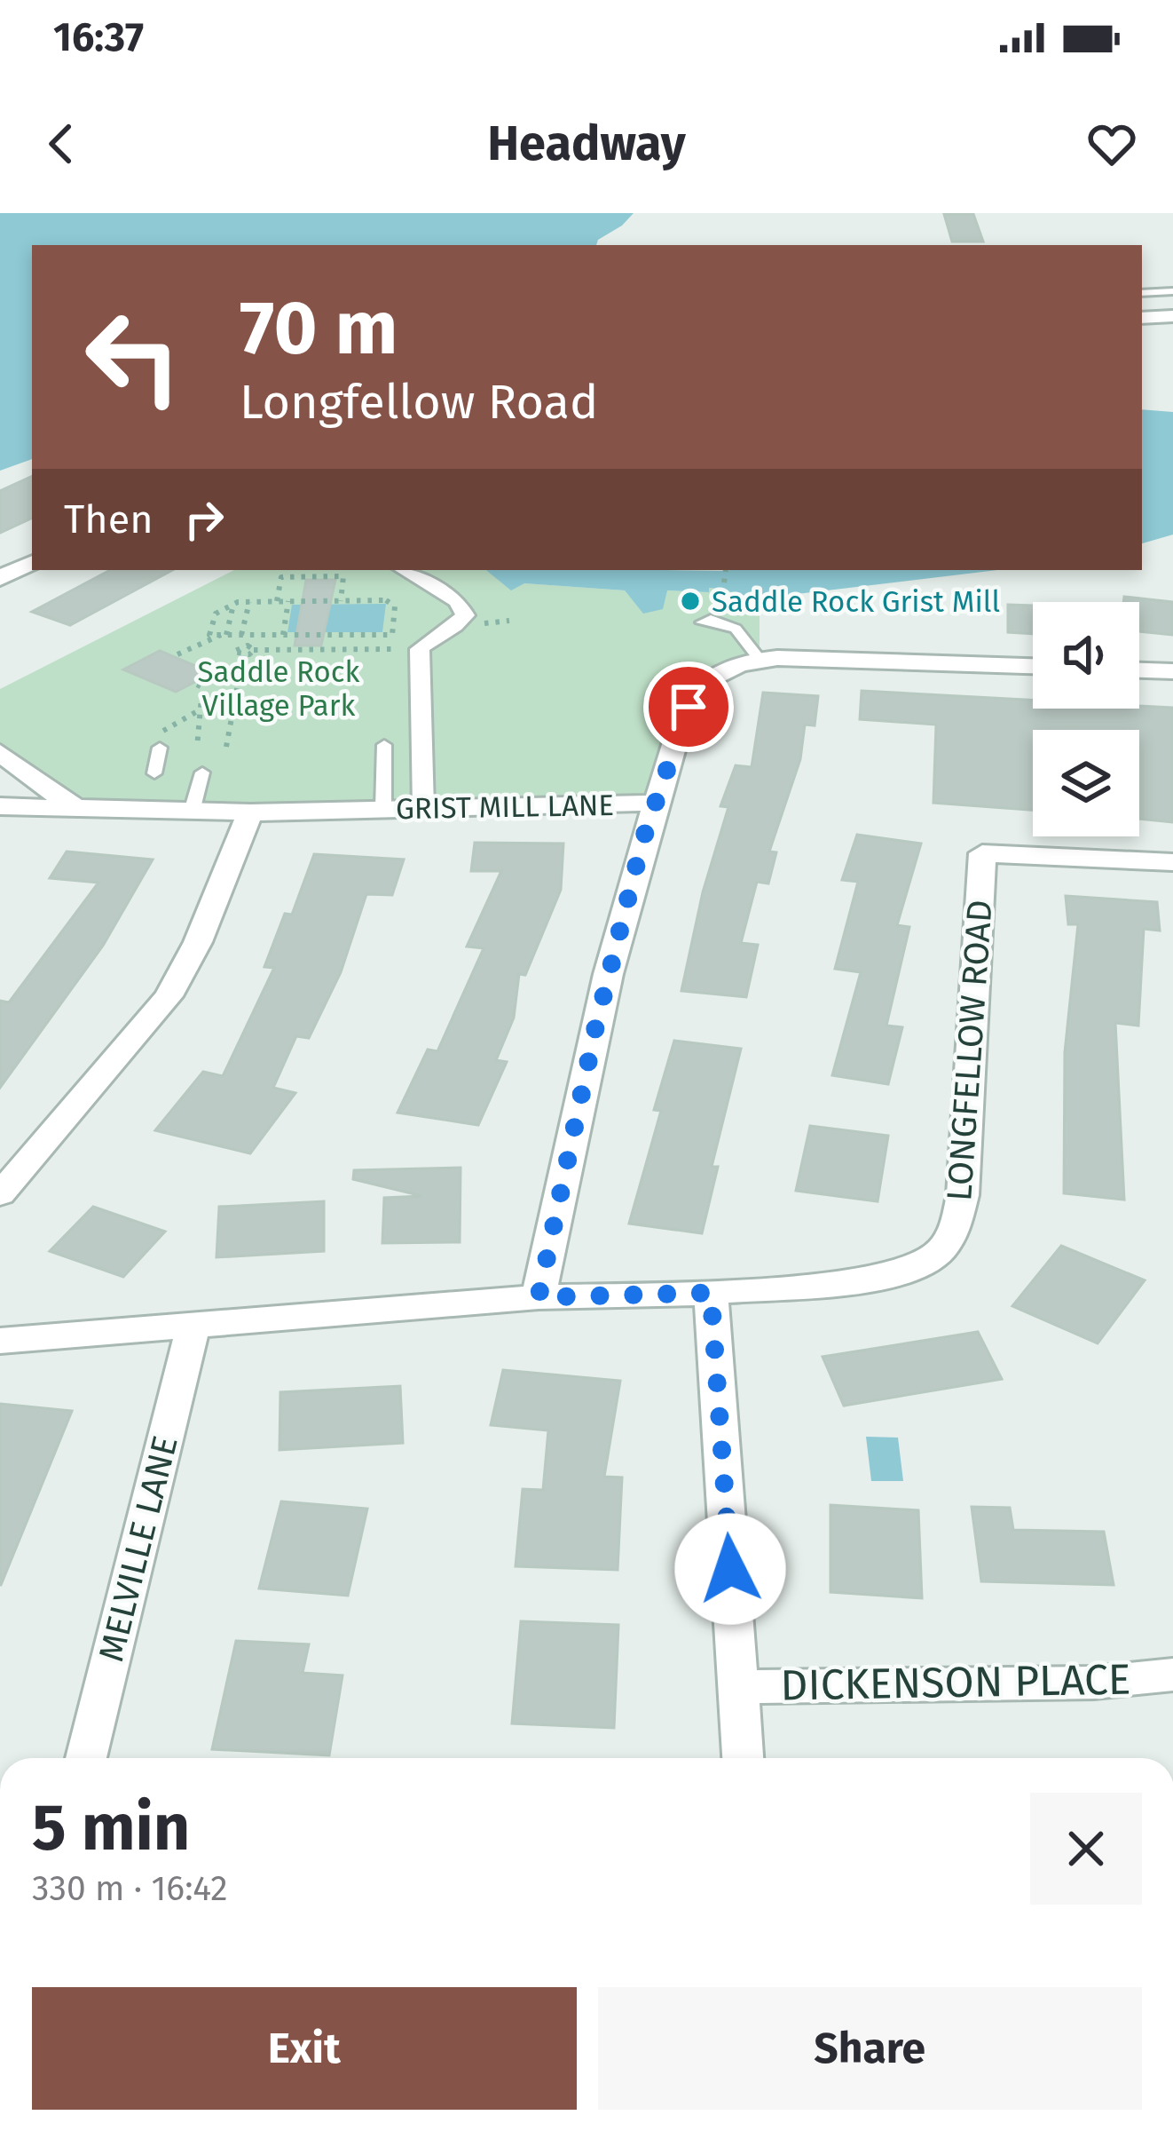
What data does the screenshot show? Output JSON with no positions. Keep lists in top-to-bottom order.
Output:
{
  "streets": {
    "street": [
      "GRIST MILL LANE",
      "LONGFELLOW ROAD",
      "MELVILLE LANE",
      "DICKENSON PLACE"
    ]
  },
  "crossings": [
    ["LONGFELLOW ROAD", "MELVILLE LANE"]
  ],
  "parks": ["Saddle Rock Village Park"],
  "places": ["Saddle Rock Grist Mill"],
  "page": {
    "status": "16:37",
    "header": "Headway",
    "turn": ["70 m", "Longfellow Road"],
    "then": "Then",
    "heading": ["5 min", "330 m · 16:42"],
    "buttons": ["Exit", "Share"]
  }
}
